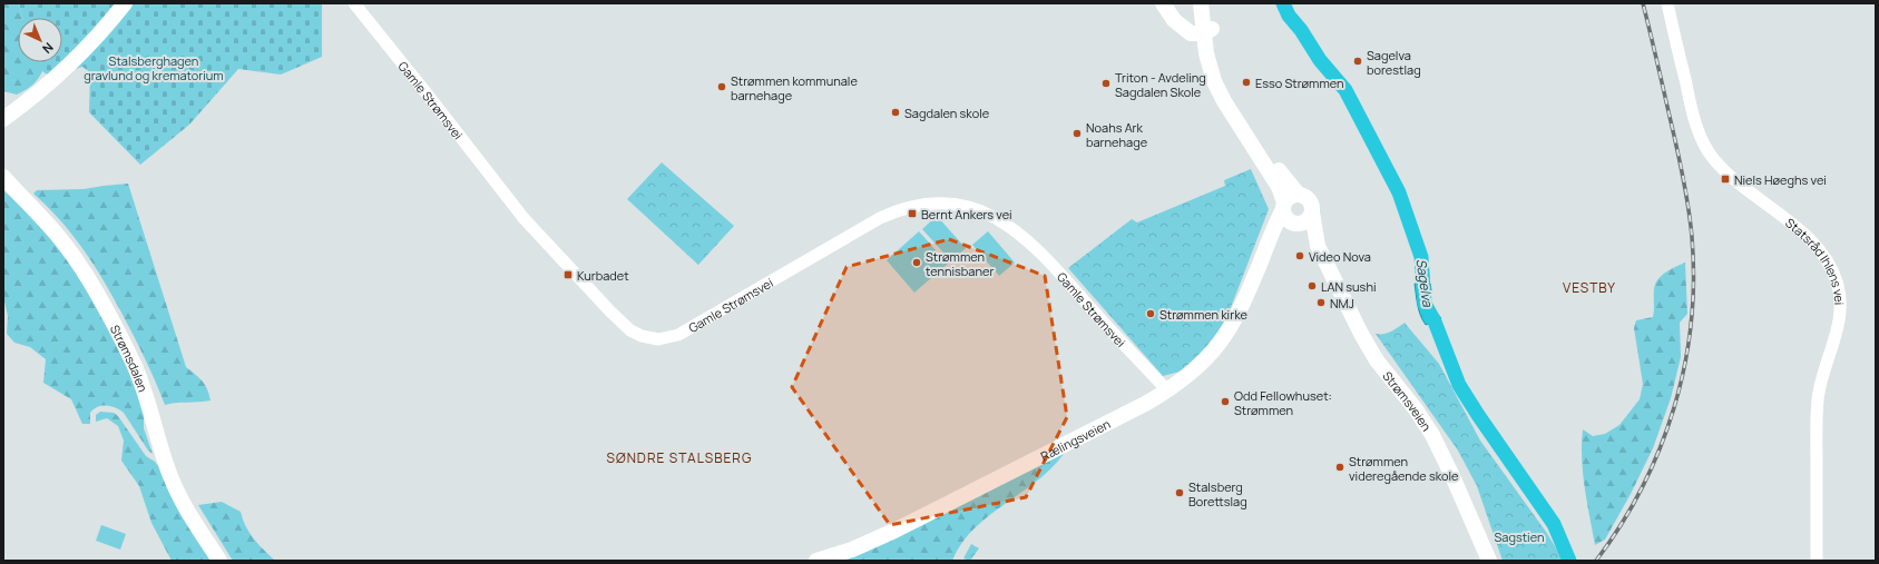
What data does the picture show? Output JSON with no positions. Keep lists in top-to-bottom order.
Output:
{
  "streets": {
    "main road": ["Strømsdalen", "Strømsveien", "Rælingsveien"],
    "street": ["Gamle Strømsvei", "Statsråd Ihlens vei"]
  },
  "crossings": [
    ["Gamle Strømsvei", "Rælingsveien"],
    ["Strømsveien", "Rælingsveien"]
  ],
  "districts": ["VESTBY", "SØNDRE STALSBERG"],
  "water": ["Sagelva"],
  "parks": ["Stalsberghagen gravlund og krematorium", "Sagstien"],
  "places": {
    "other": [
      "Sagelva borestlag",
      "Esso Strømmen",
      "Triton - Avdeling Sagdalen Skole",
      "Strømmen kommunale barnehage",
      "Sagdalen skole",
      "Noahs Ark barnehage",
      "Video Nova",
      "Strømmen tennisbaner",
      "LAN sushi",
      "NMJ",
      "Strømmen kirke",
      "Odd Fellowhuset: Strømmen",
      "Strømmen videregående skole",
      "Stalsberg Borettslag"
    ],
    "transit": ["Niels Høeghs vei", "Bernt Ankers vei", "Kurbadet"]
  },
  "north": "bottom right"
}
